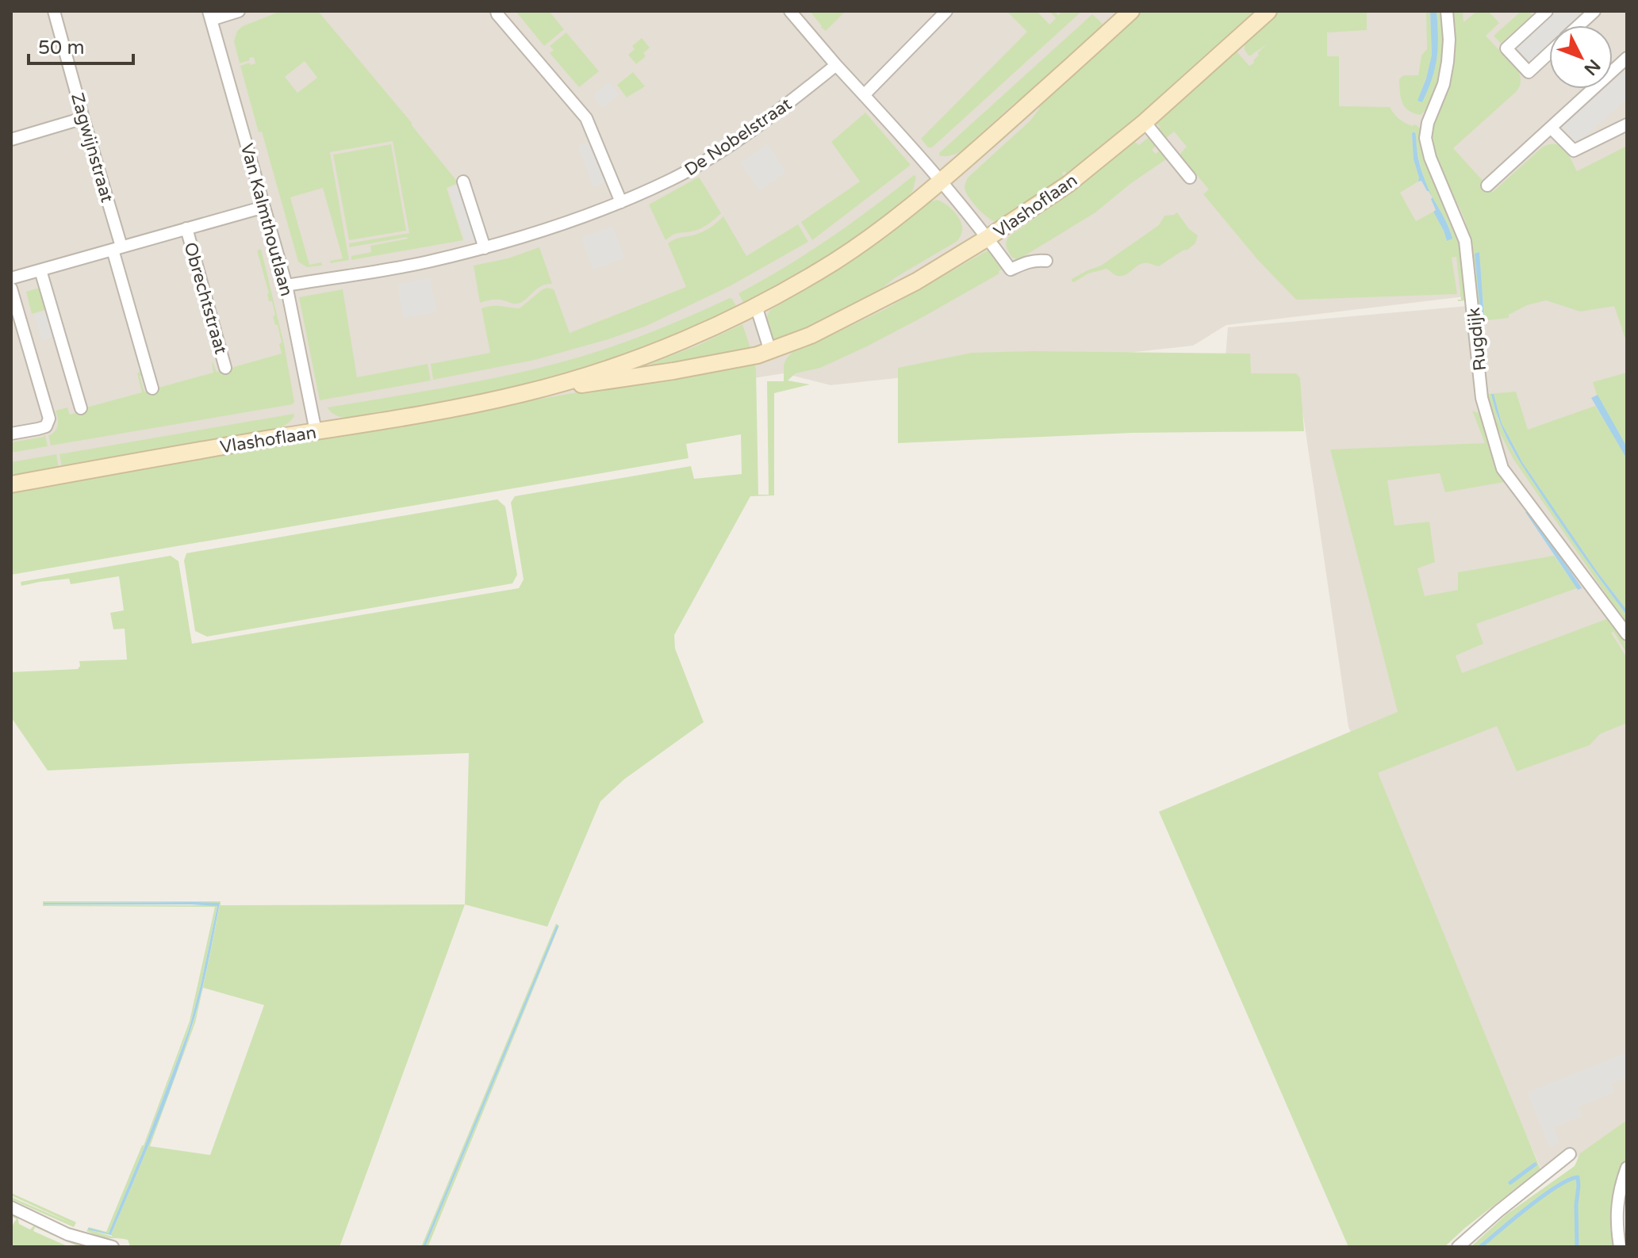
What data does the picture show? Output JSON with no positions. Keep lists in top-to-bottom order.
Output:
{
  "streets": {
    "street": [
      "De Nobelstraat",
      "Zagwijnstraat",
      "Vlashoflaan",
      "Van Kalmthoutlaan",
      "Obrechtstraat",
      "Rugdijk"
    ]
  },
  "crossings": [
    ["De Nobelstraat", "Van Kalmthoutlaan"],
    ["Zagwijnstraat", "Obrechtstraat"],
    ["Vlashoflaan", "Van Kalmthoutlaan"],
    ["Van Kalmthoutlaan", "Obrechtstraat"]
  ],
  "scale_bar": "50 m",
  "north": "bottom right"
}
